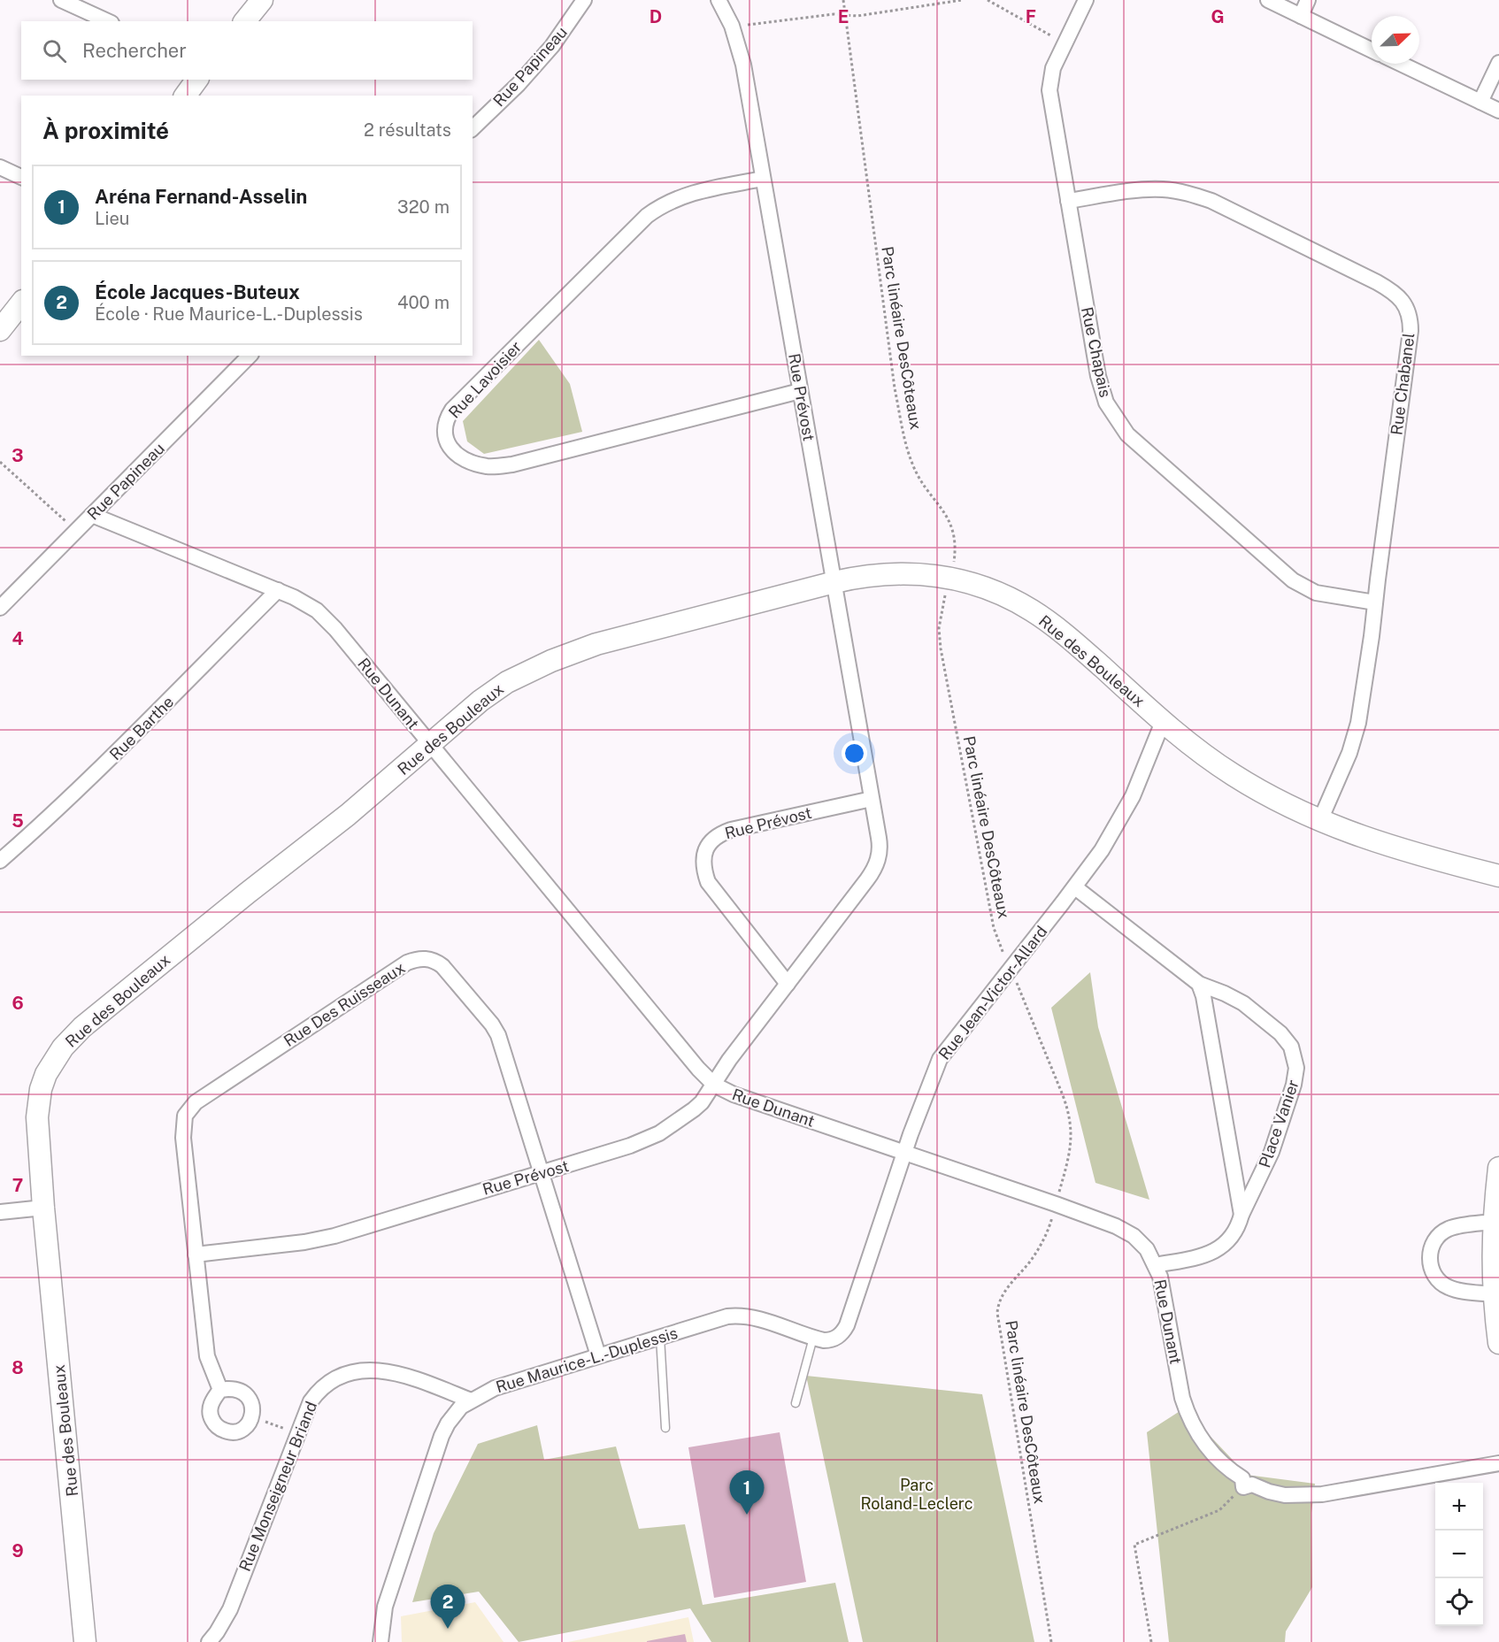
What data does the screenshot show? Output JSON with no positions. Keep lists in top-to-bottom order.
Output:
{
  "streets": {
    "street": [
      "Rue Papineau",
      "Rue Chapais",
      "Rue Lavoisier",
      "Rue Chabanel",
      "Rue Prévost",
      "Rue des Bouleaux",
      "Rue Dunant",
      "Rue Barthe",
      "Rue Jean-Victor-Allard",
      "Rue Des Ruisseaux",
      "Place Vanier",
      "Rue Maurice-L.-Duplessis",
      "Rue Monseigneur Briand"
    ],
    "path": ["Parc linéaire DesCôteaux"]
  },
  "crossings": [
    ["Rue Papineau", "Rue Dunant"],
    ["Parc linéaire DesCôteaux", "Rue des Bouleaux"],
    ["Parc linéaire DesCôteaux", "Rue Dunant"],
    ["Parc linéaire DesCôteaux", "Rue Jean-Victor-Allard"],
    ["Rue Chapais", "Rue Chabanel"],
    ["Rue Lavoisier", "Rue Prévost"],
    ["Rue Chabanel", "Rue des Bouleaux"],
    ["Rue Prévost", "Rue des Bouleaux"],
    ["Rue Prévost", "Rue Dunant"],
    ["Rue Prévost", "Rue Des Ruisseaux"],
    ["Rue des Bouleaux", "Rue Dunant"],
    ["Rue des Bouleaux", "Rue Jean-Victor-Allard"],
    ["Rue Dunant", "Rue Barthe"],
    ["Rue Dunant", "Rue Jean-Victor-Allard"],
    ["Rue Dunant", "Place Vanier"],
    ["Rue Jean-Victor-Allard", "Place Vanier"],
    ["Rue Jean-Victor-Allard", "Rue Maurice-L.-Duplessis"],
    ["Rue Des Ruisseaux", "Rue Maurice-L.-Duplessis"],
    ["Rue Maurice-L.-Duplessis", "Rue Monseigneur Briand"]
  ],
  "parks": ["Parc Roland-Leclerc"],
  "north": "top right",
  "page": {
    "search": "Rechercher",
    "heading": ["À proximité", "2 résultats"],
    "list": [
      {
        "mark": "1",
        "name": "Aréna Fernand-Asselin",
        "note": "Lieu",
        "value": "320 m"
      },
      {
        "mark": "2",
        "name": "École Jacques-Buteux",
        "note": "École · Rue Maurice-L.-Duplessis",
        "value": "400 m"
      }
    ],
    "pins": ["1", "2"],
    "map_buttons": ["+", "−"]
  },
  "grid": {
    "columns": [
      "D",
      "E",
      "F",
      "G"
    ],
    "rows": [
      "3",
      "4",
      "5",
      "6",
      "7",
      "8",
      "9"
    ]
  }
}
